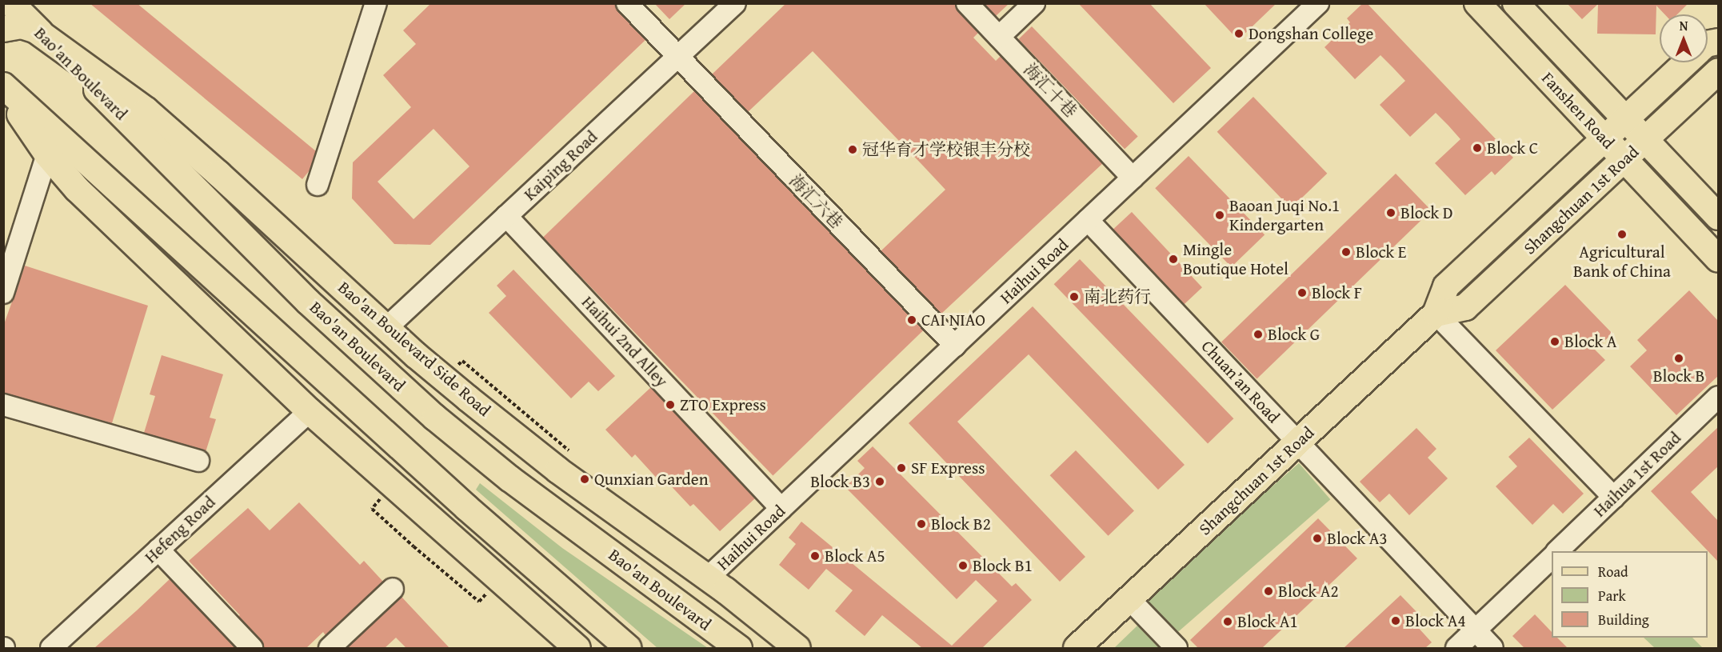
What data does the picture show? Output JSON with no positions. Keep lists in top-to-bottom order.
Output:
{
  "streets": {
    "main road": [
      "Bao'an Boulevard",
      "Fanshen Road",
      "Shangchuan 1st Road",
      "Bao'an Boulevard Side Road"
    ],
    "street": [
      "海汇十巷",
      "Kaiping Road",
      "海汇六巷",
      "Haihui Road",
      "Haihui 2nd Alley",
      "Chuan’an Road",
      "Haihua 1st Road",
      "Hefeng Road"
    ]
  },
  "crossings": [
    ["Bao'an Boulevard", "Bao'an Boulevard Side Road"],
    ["海汇十巷", "Haihui Road"],
    ["Fanshen Road", "Shangchuan 1st Road"],
    ["Kaiping Road", "海汇六巷"],
    ["Kaiping Road", "Haihui 2nd Alley"],
    ["Kaiping Road", "Bao'an Boulevard Side Road"],
    ["Shangchuan 1st Road", "Chuan’an Road"],
    ["海汇六巷", "Haihui Road"],
    ["Haihui Road", "Haihui 2nd Alley"],
    ["Haihui Road", "Bao'an Boulevard Side Road"],
    ["Haihui Road", "Chuan’an Road"]
  ],
  "places": [
    "Dongshan College",
    "Block C",
    "冠华育才学校银丰分校",
    "Block D",
    "Baoan Juqi No.1 Kindergarten",
    "Agricultural Bank of China",
    "Block E",
    "Mingle Boutique Hotel",
    "Block F",
    "南北药行",
    "CAI NIAO",
    "Block G",
    "Block A",
    "Block B",
    "ZTO Express",
    "SF Express",
    "Qunxian Garden",
    "Block B3",
    "Block B2",
    "Block A3",
    "Block A5",
    "Block B1",
    "Block A2",
    "Block A4",
    "Block A1"
  ],
  "legend": ["Road", "Park", "Building"],
  "north": "top"
}
